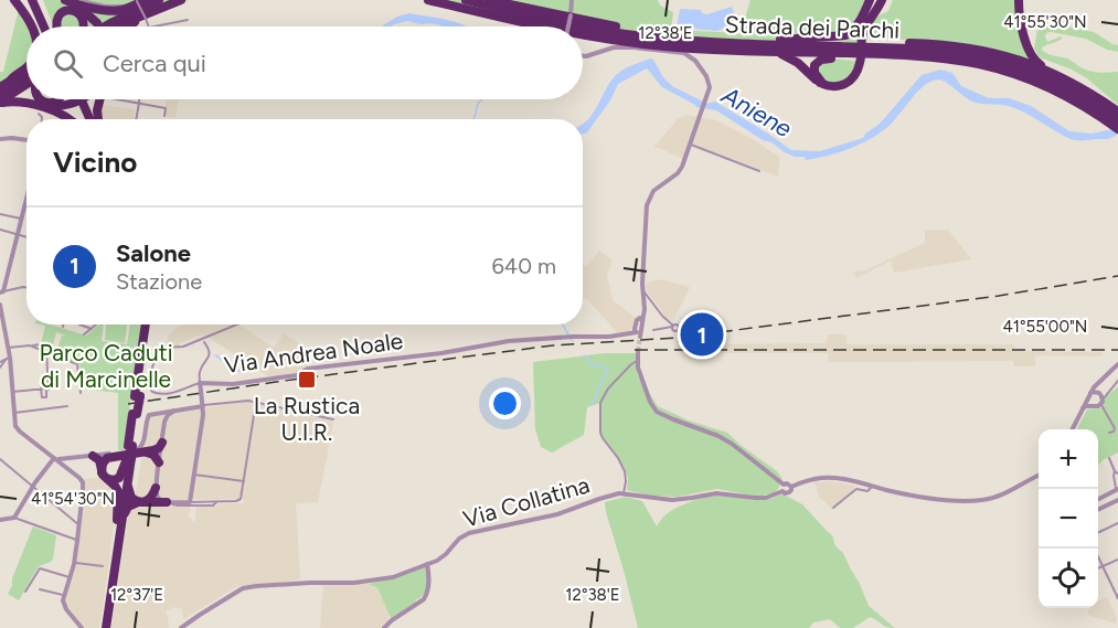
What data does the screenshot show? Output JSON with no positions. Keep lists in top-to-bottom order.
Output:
{
  "streets": {
    "highway": ["Strada dei Parchi"],
    "street": ["Via Andrea Noale", "Via Collatina"]
  },
  "water": ["Aniene"],
  "parks": ["Parco Caduti di Marcinelle"],
  "places": {
    "transit": ["La Rustica U.I.R."]
  },
  "page": {
    "search": "Cerca qui",
    "heading": "Vicino",
    "list": [
      {
        "mark": "1",
        "name": "Salone",
        "note": "Stazione",
        "value": "640 m"
      }
    ],
    "pins": "1",
    "map_buttons": ["+", "−"]
  },
  "coordinates": [
    "41°55'30\"N",
    "12°38'E",
    "41°55'00\"N",
    "41°54'30\"N",
    "12°37'E"
  ]
}
